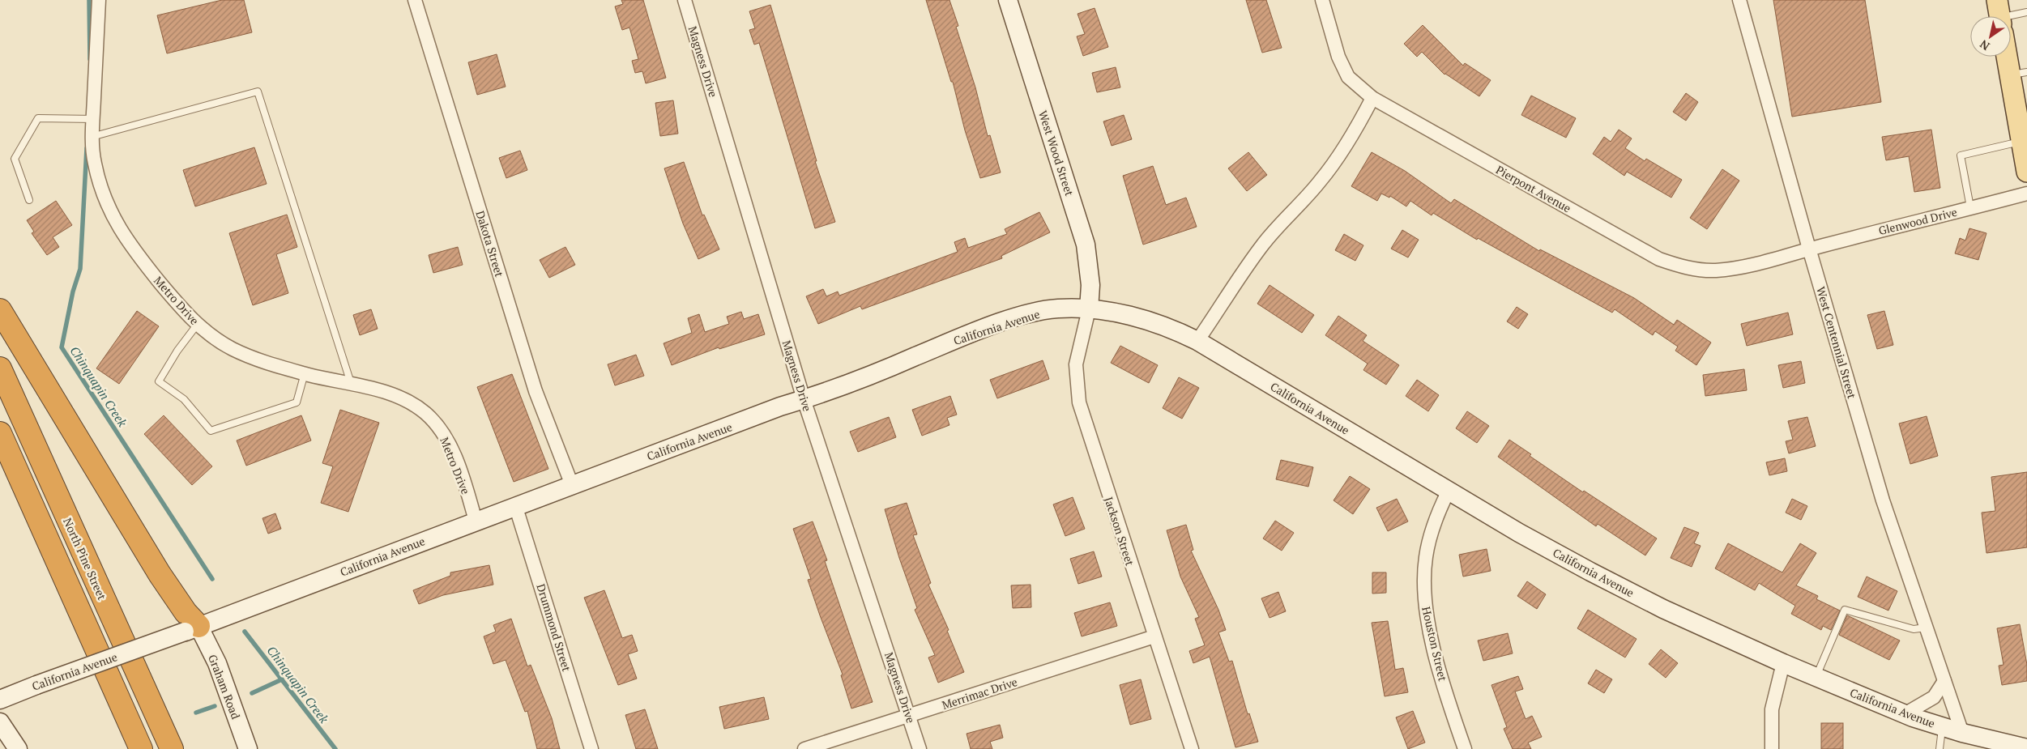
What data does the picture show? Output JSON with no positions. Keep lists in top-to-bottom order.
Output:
{
  "streets": {
    "highway": ["North Pine Street"],
    "main road": ["West Wood Street", "California Avenue", "Graham Road"],
    "street": [
      "Magness Drive",
      "Pierpont Avenue",
      "Glenwood Drive",
      "Dakota Street",
      "Metro Drive",
      "West Centennial Street",
      "Jackson Street",
      "Drummond Street",
      "Houston Street",
      "Merrimac Drive"
    ]
  },
  "crossings": [
    ["Magness Drive", "California Avenue"],
    ["Magness Drive", "Merrimac Drive"],
    ["West Wood Street", "California Avenue"],
    ["West Wood Street", "Jackson Street"],
    ["Pierpont Avenue", "Glenwood Drive"],
    ["Pierpont Avenue", "West Centennial Street"],
    ["Glenwood Drive", "West Centennial Street"],
    ["Dakota Street", "California Avenue"],
    ["Metro Drive", "California Avenue"],
    ["California Avenue", "West Centennial Street"],
    ["California Avenue", "Jackson Street"],
    ["California Avenue", "Drummond Street"],
    ["California Avenue", "Houston Street"],
    ["California Avenue", "Graham Road"],
    ["Jackson Street", "Merrimac Drive"]
  ],
  "water": ["Chinquapin Creek"],
  "north": "bottom left"
}
